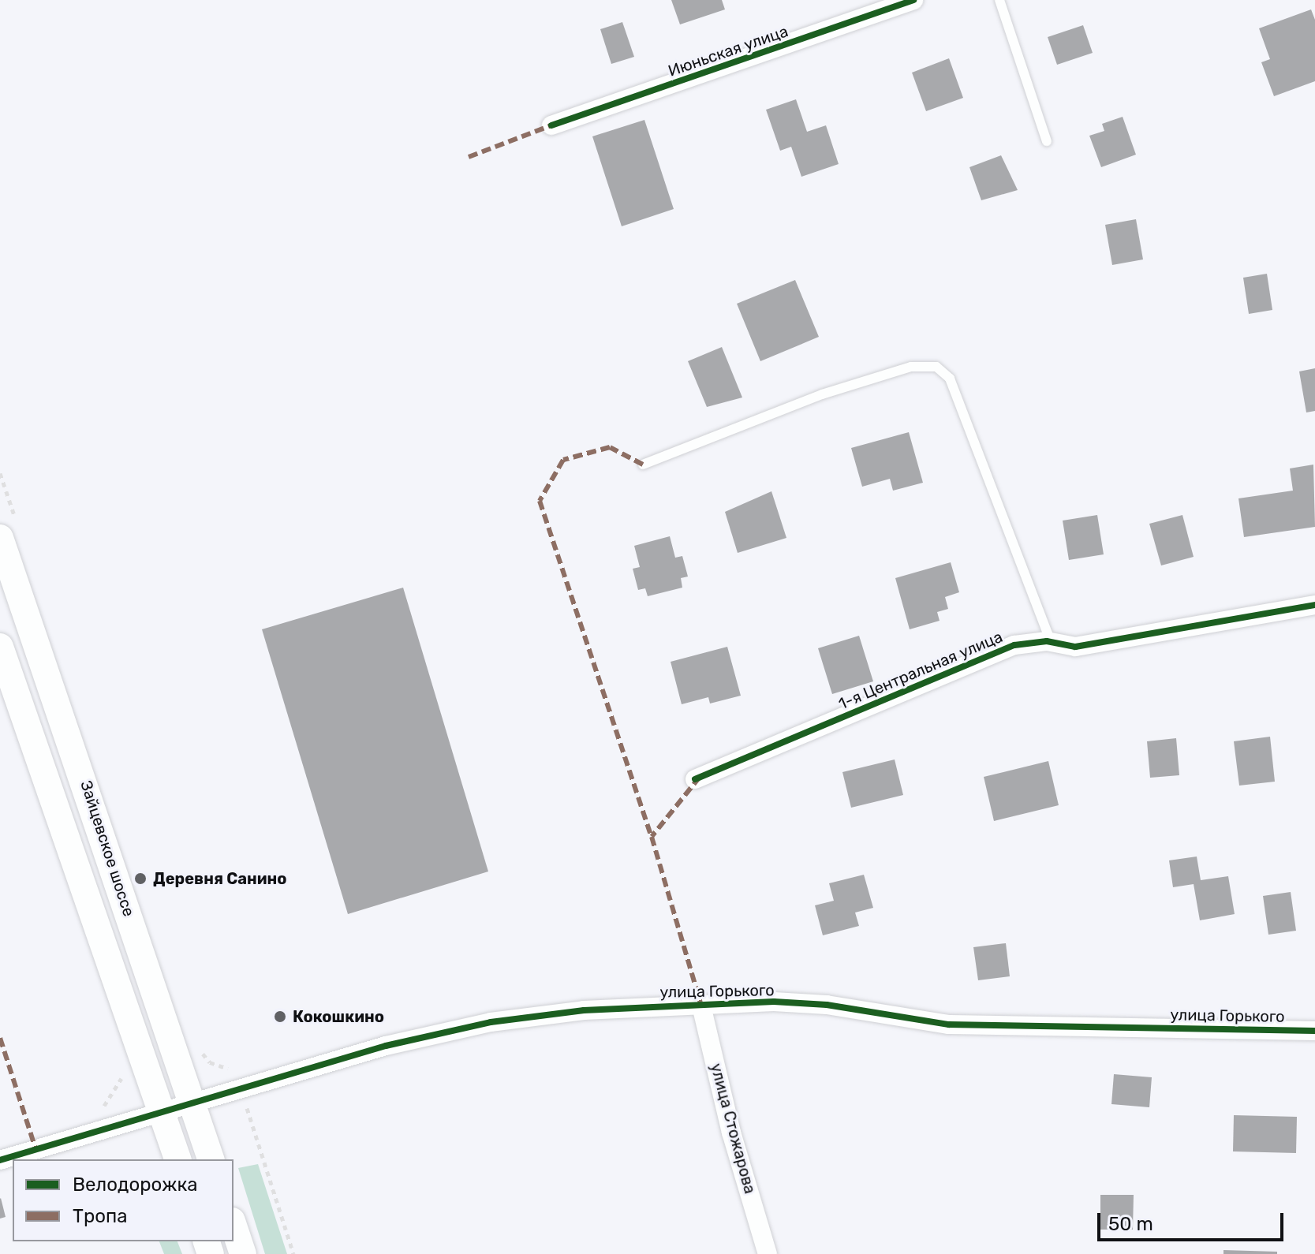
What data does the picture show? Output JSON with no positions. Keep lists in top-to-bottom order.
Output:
{
  "streets": {
    "main road": ["Зайцевское шоссе"],
    "street": [
      "Июньская улица",
      "1-я Центральная улица",
      "улица Горького",
      "улица Стожарова"
    ]
  },
  "crossings": [
    ["Зайцевское шоссе", "улица Горького"],
    ["улица Горького", "улица Стожарова"]
  ],
  "places": ["Деревня Санино", "Кокошкино"],
  "legend": ["Велодорожка", "Тропа"],
  "scale_bar": "50 m"
}
